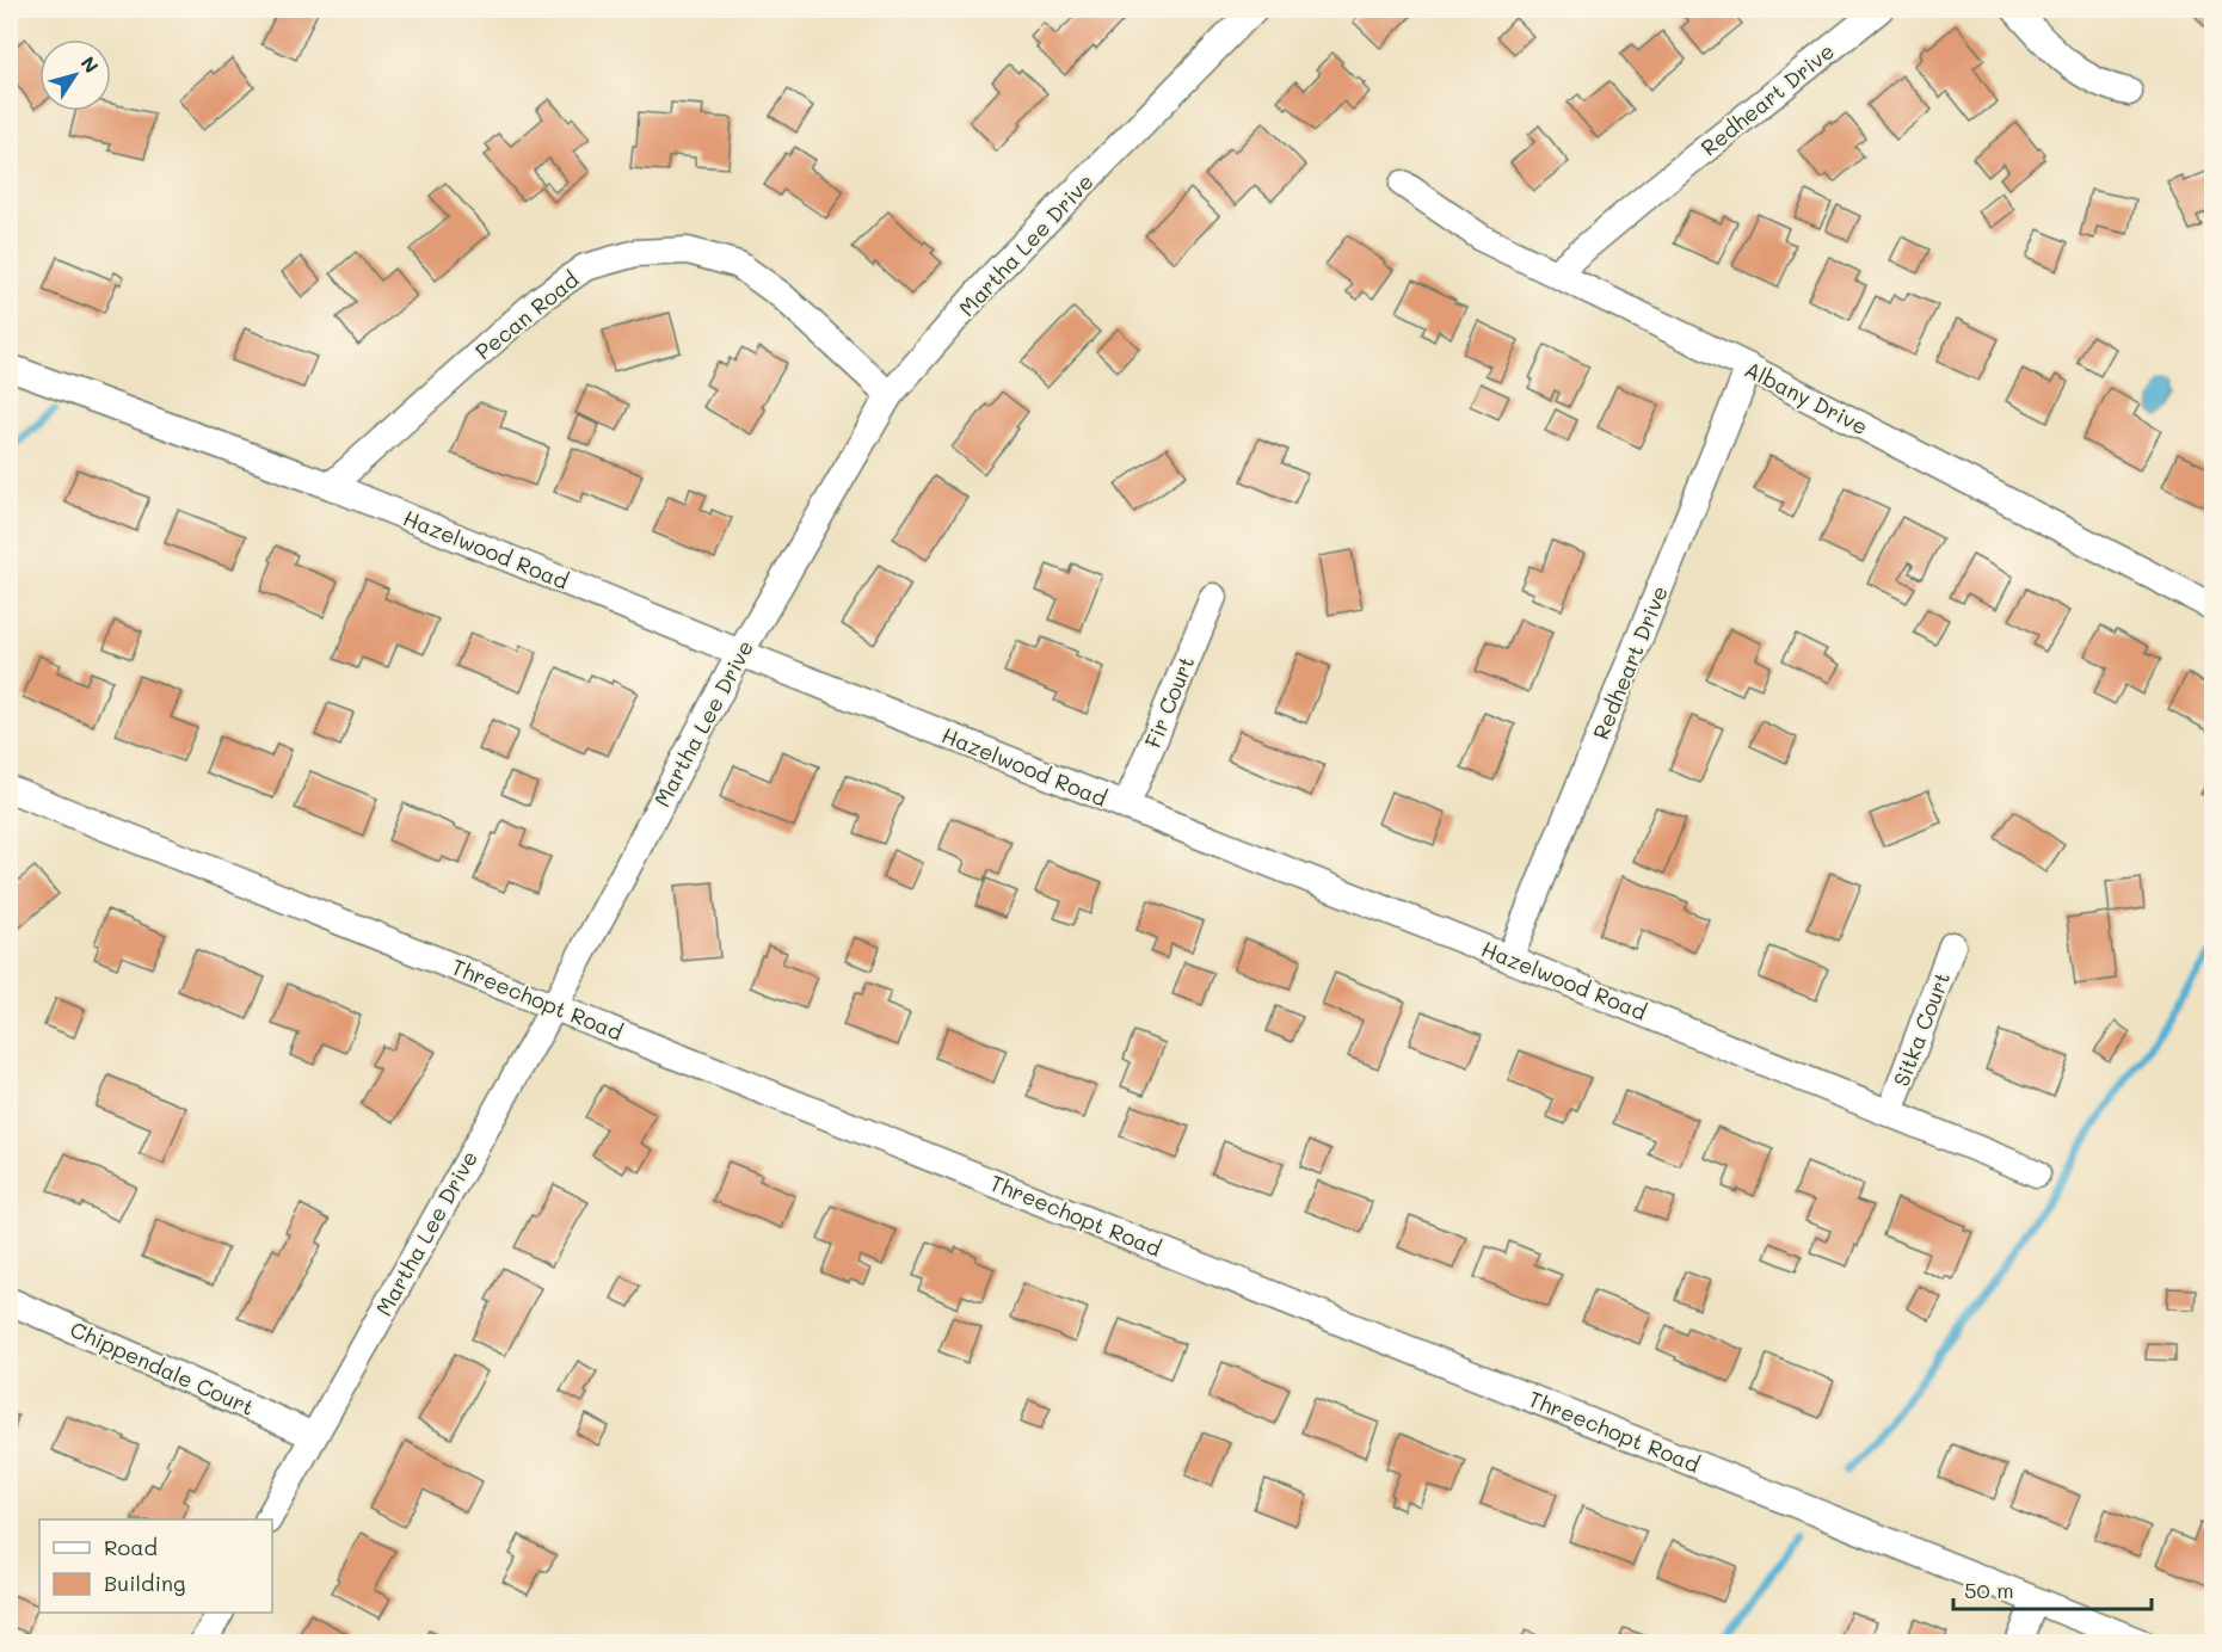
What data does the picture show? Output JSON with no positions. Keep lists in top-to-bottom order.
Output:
{
  "streets": {
    "street": [
      "Redheart Drive",
      "Martha Lee Drive",
      "Pecan Road",
      "Albany Drive",
      "Hazelwood Road",
      "Fir Court",
      "Threechopt Road",
      "Sitka Court",
      "Chippendale Court"
    ]
  },
  "crossings": [
    ["Redheart Drive", "Albany Drive"],
    ["Redheart Drive", "Hazelwood Road"],
    ["Martha Lee Drive", "Pecan Road"],
    ["Martha Lee Drive", "Hazelwood Road"],
    ["Martha Lee Drive", "Threechopt Road"],
    ["Martha Lee Drive", "Chippendale Court"],
    ["Pecan Road", "Hazelwood Road"],
    ["Hazelwood Road", "Fir Court"],
    ["Hazelwood Road", "Sitka Court"]
  ],
  "legend": ["Road", "Building"],
  "scale_bar": "50 m",
  "north": "top right"
}
